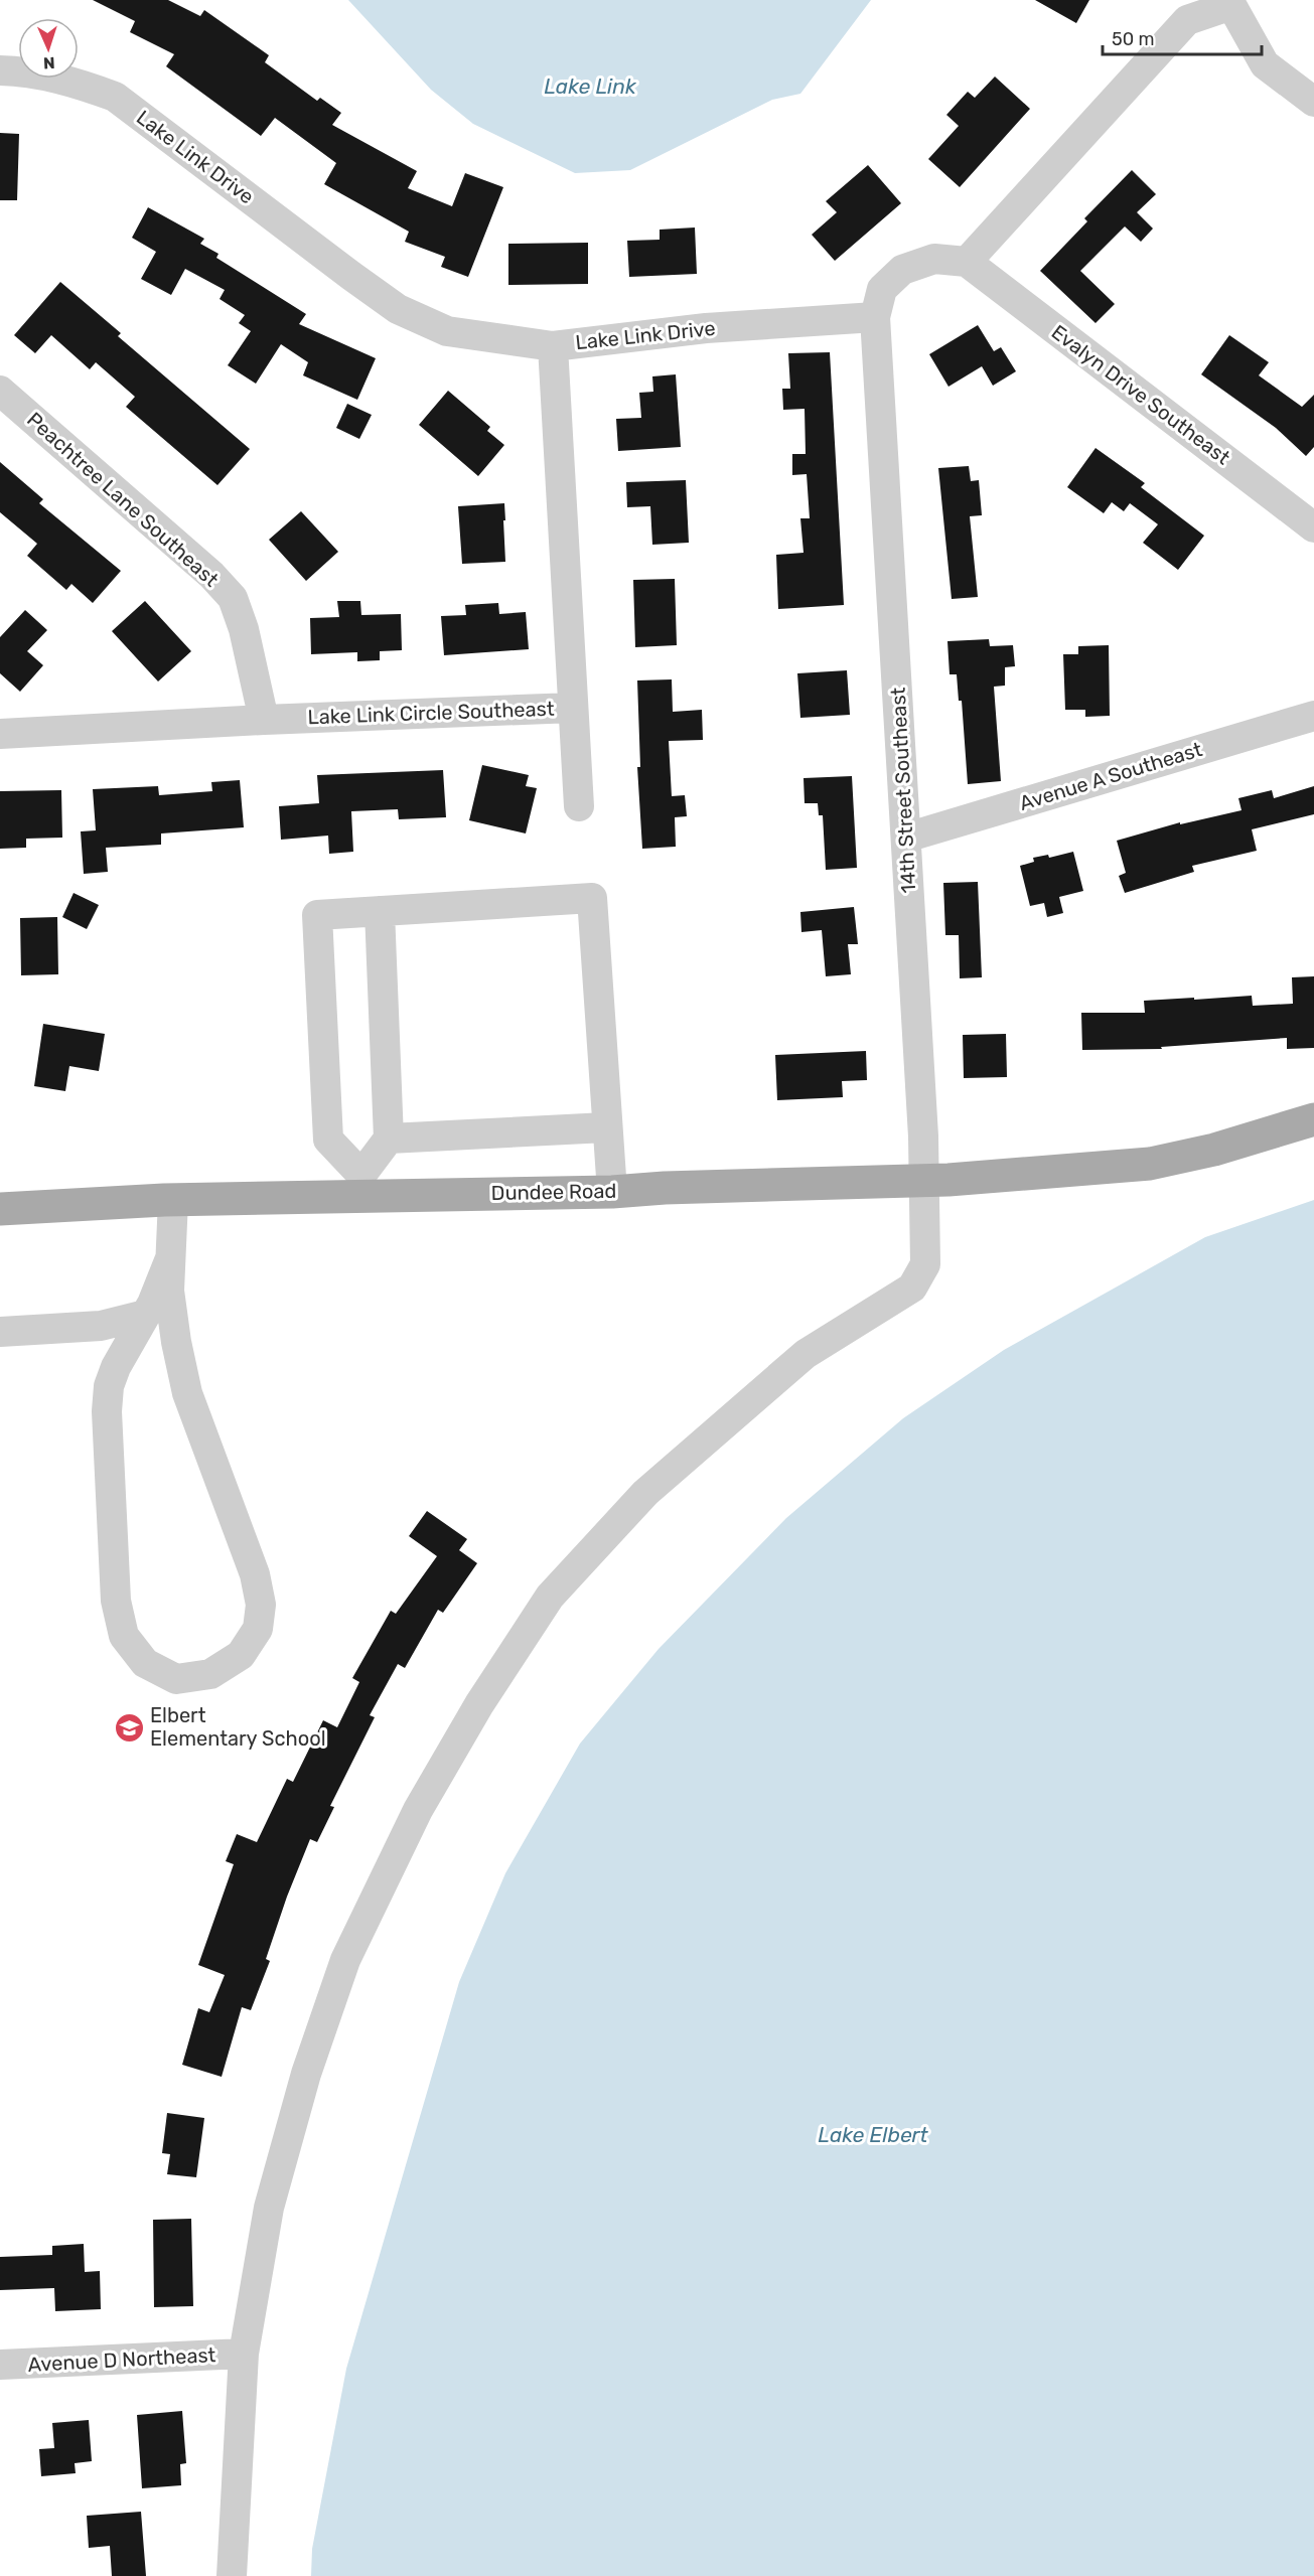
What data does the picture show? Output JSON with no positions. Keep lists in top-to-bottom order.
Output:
{
  "streets": {
    "main road": ["Dundee Road"],
    "street": [
      "Lake Link Drive",
      "Evalyn Drive Southeast",
      "Peachtree Lane Southeast",
      "Lake Link Circle Southeast",
      "Avenue A Southeast",
      "14th Street Southeast",
      "Avenue D Northeast"
    ]
  },
  "crossings": [
    ["Lake Link Drive", "Lake Link Circle Southeast"],
    ["Lake Link Drive", "14th Street Southeast"],
    ["Peachtree Lane Southeast", "Lake Link Circle Southeast"],
    ["Avenue A Southeast", "14th Street Southeast"],
    ["14th Street Southeast", "Dundee Road"],
    ["14th Street Southeast", "Avenue D Northeast"]
  ],
  "water": ["Lake Link", "Lake Elbert"],
  "places": {
    "school or university": ["Elbert Elementary School"]
  },
  "scale_bar": "50 m",
  "north": "bottom"
}
